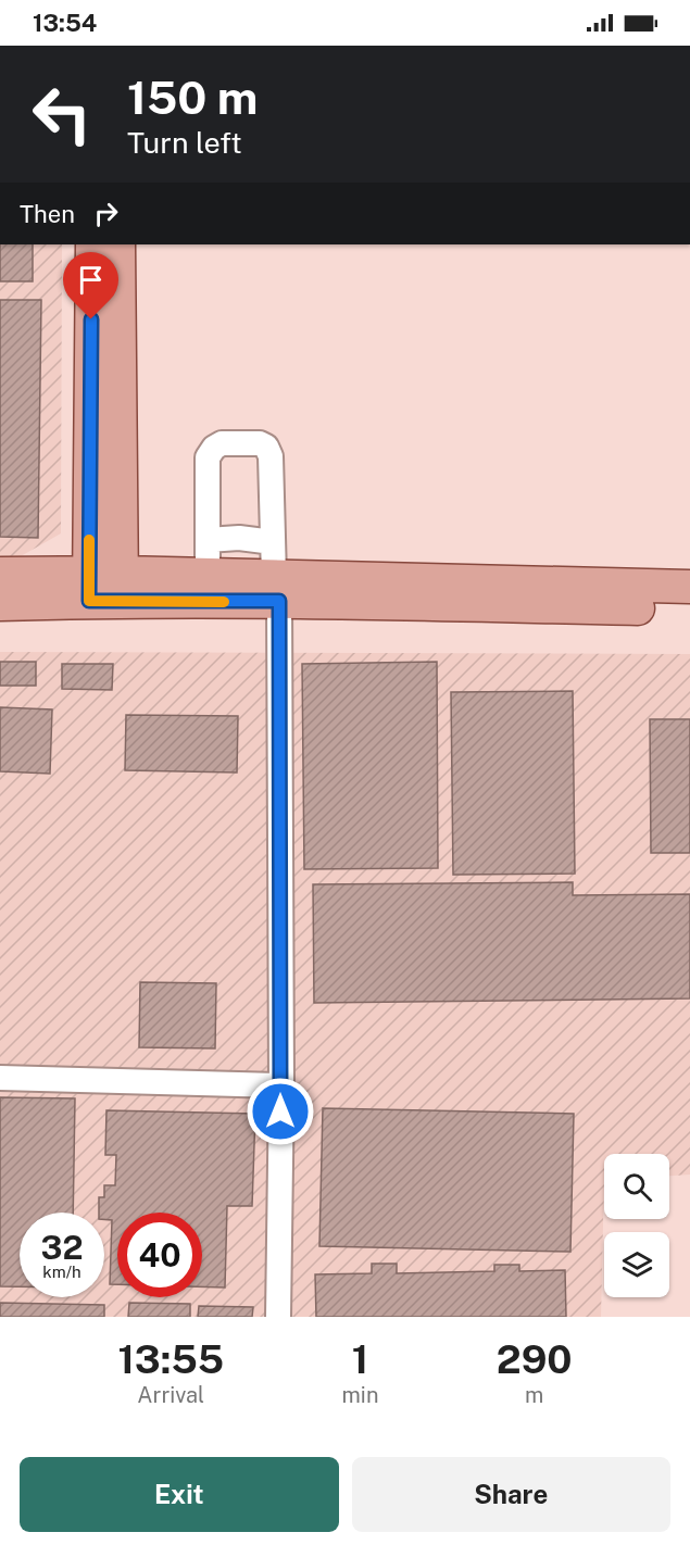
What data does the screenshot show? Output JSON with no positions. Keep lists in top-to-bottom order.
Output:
{
  "page": {
    "status": "13:54",
    "turn": ["150 m", "Turn left"],
    "then": "Then",
    "speed": "32 km/h",
    "limit": "40",
    "eta": [
      "13:55",
      "Arrival",
      "1",
      "min",
      "290",
      "m"
    ],
    "buttons": ["Exit", "Share"]
  }
}
